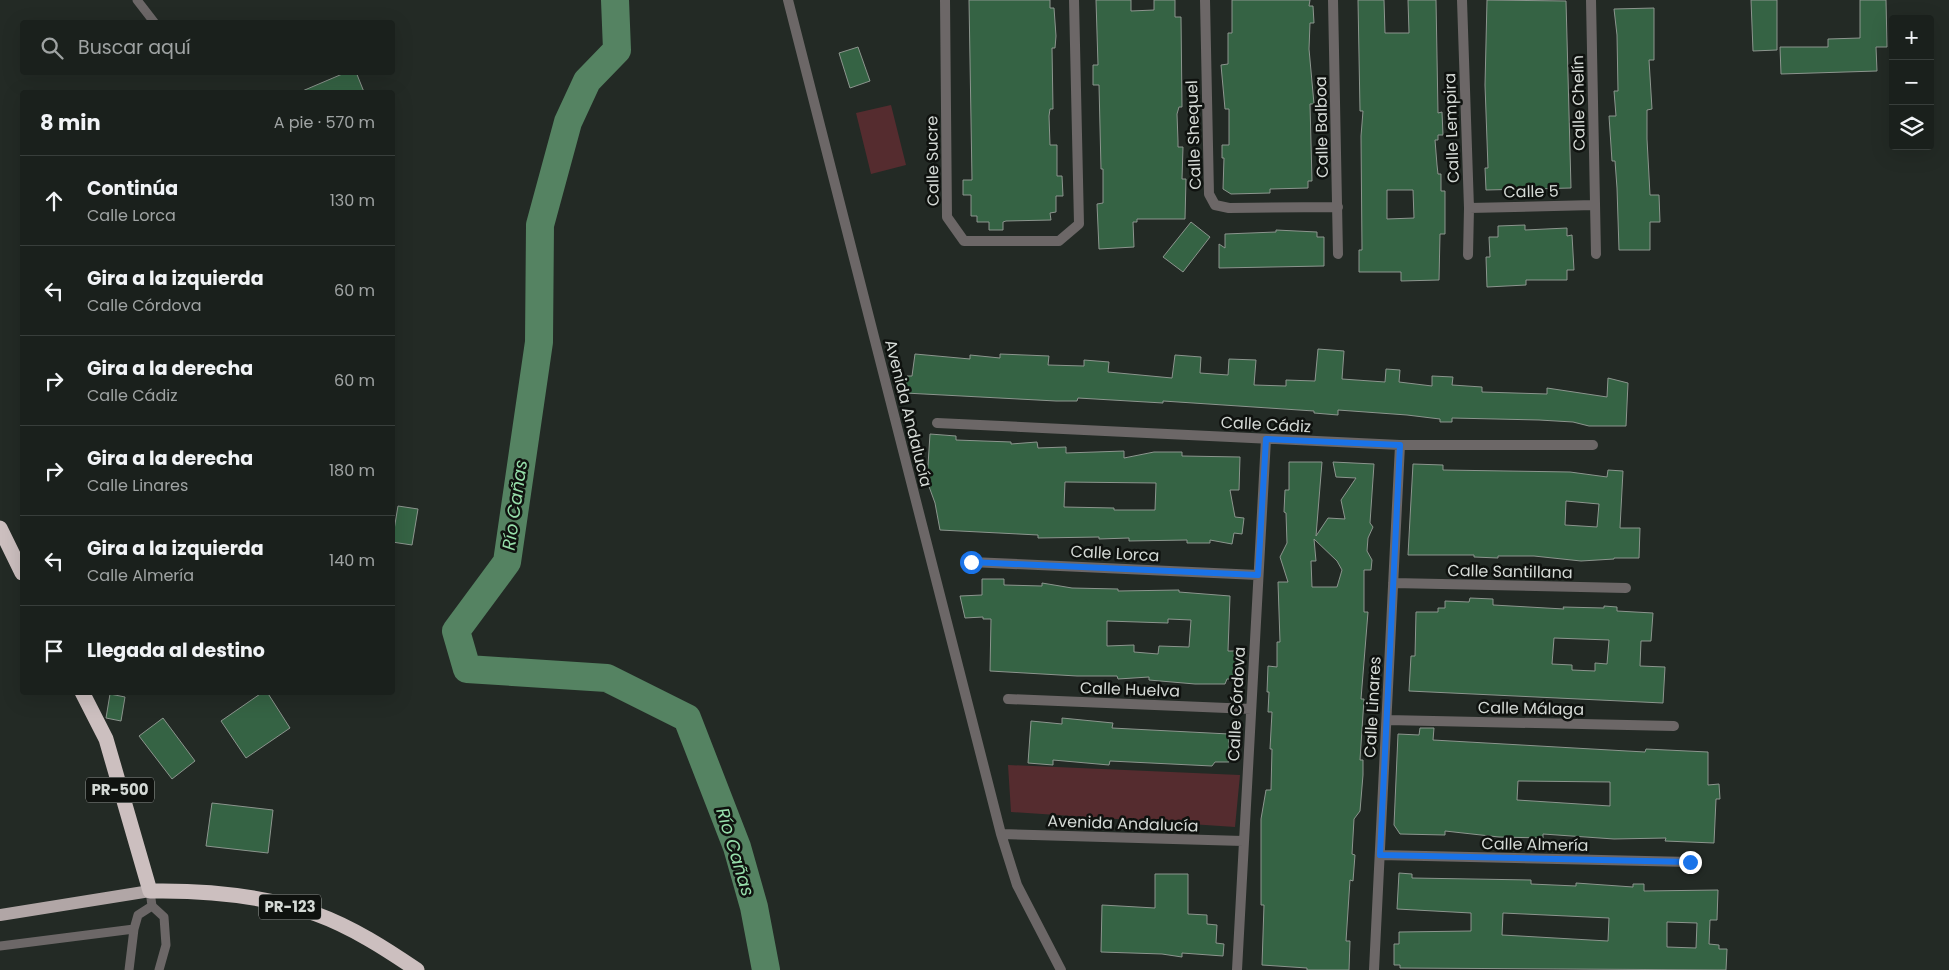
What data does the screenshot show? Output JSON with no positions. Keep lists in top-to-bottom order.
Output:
{
  "streets": {
    "highway": ["PR-500", "PR-123"],
    "street": [
      "Calle Chelín",
      "Calle Balboa",
      "Calle Lempira",
      "Calle Shequel",
      "Calle Sucre",
      "Calle 5",
      "Avenida Andalucía",
      "Calle Cádiz",
      "Calle Lorca",
      "Calle Santillana",
      "Calle Huelva",
      "Calle Córdova",
      "Calle Linares",
      "Calle Málaga",
      "Calle Almería"
    ]
  },
  "crossings": [
    ["Calle Chelín", "Calle 5"],
    ["Calle Balboa", "Calle Shequel"],
    ["Calle Lempira", "Calle 5"],
    ["Avenida Andalucía", "Calle Córdova"],
    ["Calle Cádiz", "Calle Córdova"],
    ["Calle Cádiz", "Calle Linares"],
    ["Calle Lorca", "Calle Córdova"],
    ["Calle Santillana", "Calle Linares"],
    ["Calle Huelva", "Calle Córdova"],
    ["Calle Linares", "Calle Málaga"],
    ["Calle Linares", "Calle Almería"],
    ["PR-500", "PR-123"]
  ],
  "water": ["Río Cañas"],
  "page": {
    "map_buttons": ["+", "−"],
    "search": "Buscar aquí",
    "heading": ["8 min", "A pie · 570 m"],
    "list": [
      ["Continúa", "Calle Lorca", "130 m"],
      ["Gira a la izquierda", "Calle Córdova", "60 m"],
      ["Gira a la derecha", "Calle Cádiz", "60 m"],
      ["Gira a la derecha", "Calle Linares", "180 m"],
      ["Gira a la izquierda", "Calle Almería", "140 m"],
      "Llegada al destino"
    ]
  }
}
